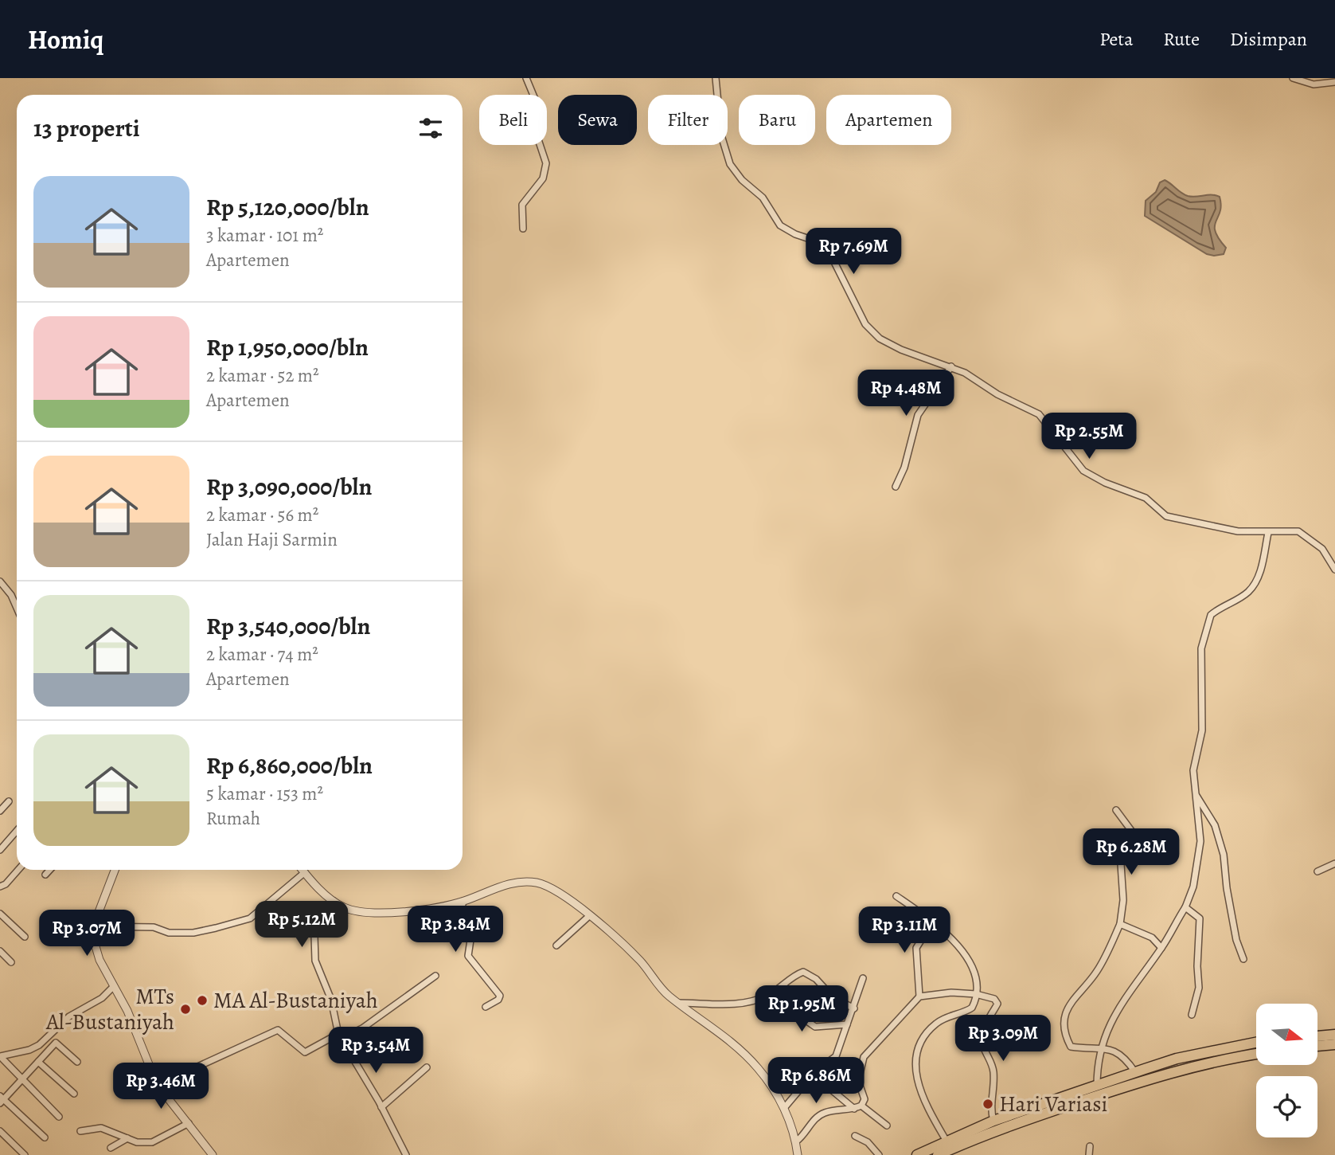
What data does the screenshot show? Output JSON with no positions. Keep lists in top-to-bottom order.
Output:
{
  "places": ["MA Al-Bustaniyah", "MTs Al-Bustaniyah", "Hari Variasi"],
  "north": "right",
  "page": {
    "header": "Homiq",
    "nav": ["Peta", "Rute", "Disimpan"],
    "chip": [
      "Beli",
      "Sewa",
      "Filter",
      "Baru",
      "Apartemen"
    ],
    "heading": "13 properti",
    "list": [
      {
        "name": "Rp 5,120,000/bln",
        "note": "3 kamar · 101 m² · Apartemen"
      },
      {
        "name": "Rp 1,950,000/bln",
        "note": "2 kamar · 52 m² · Apartemen"
      },
      {
        "name": "Rp 3,090,000/bln",
        "note": "2 kamar · 56 m² · Jalan Haji Sarmin"
      },
      {
        "name": "Rp 3,540,000/bln",
        "note": "2 kamar · 74 m² · Apartemen"
      },
      {
        "name": "Rp 6,860,000/bln",
        "note": "5 kamar · 153 m² · Rumah"
      }
    ],
    "price": [
      "Rp 7.69M",
      "Rp 4.48M",
      "Rp 2.55M",
      "Rp 6.28M",
      "Rp 5.12M",
      "Rp 3.84M",
      "Rp 3.11M",
      "Rp 3.07M",
      "Rp 1.95M",
      "Rp 3.09M",
      "Rp 3.54M",
      "Rp 6.86M",
      "Rp 3.46M"
    ]
  }
}
